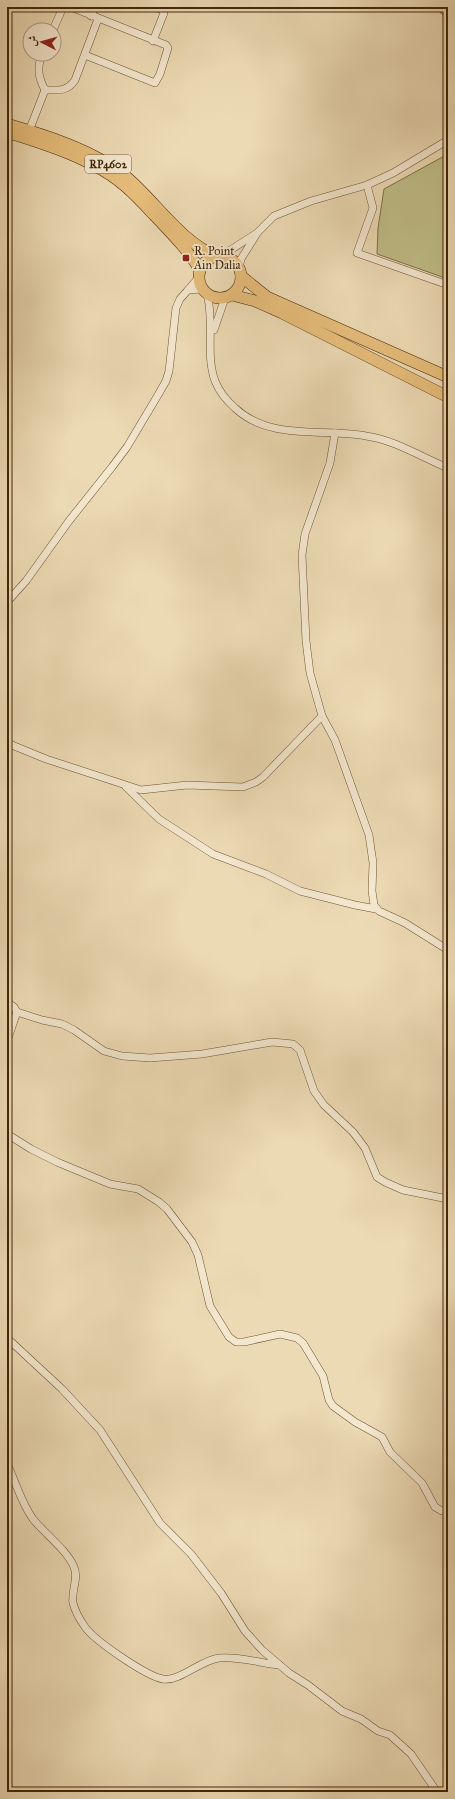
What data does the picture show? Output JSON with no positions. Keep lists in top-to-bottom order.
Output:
{
  "streets": {
    "highway": ["RP4602"]
  },
  "places": {
    "transit": ["R. Point Ain Dalia"]
  },
  "north": "left"
}
